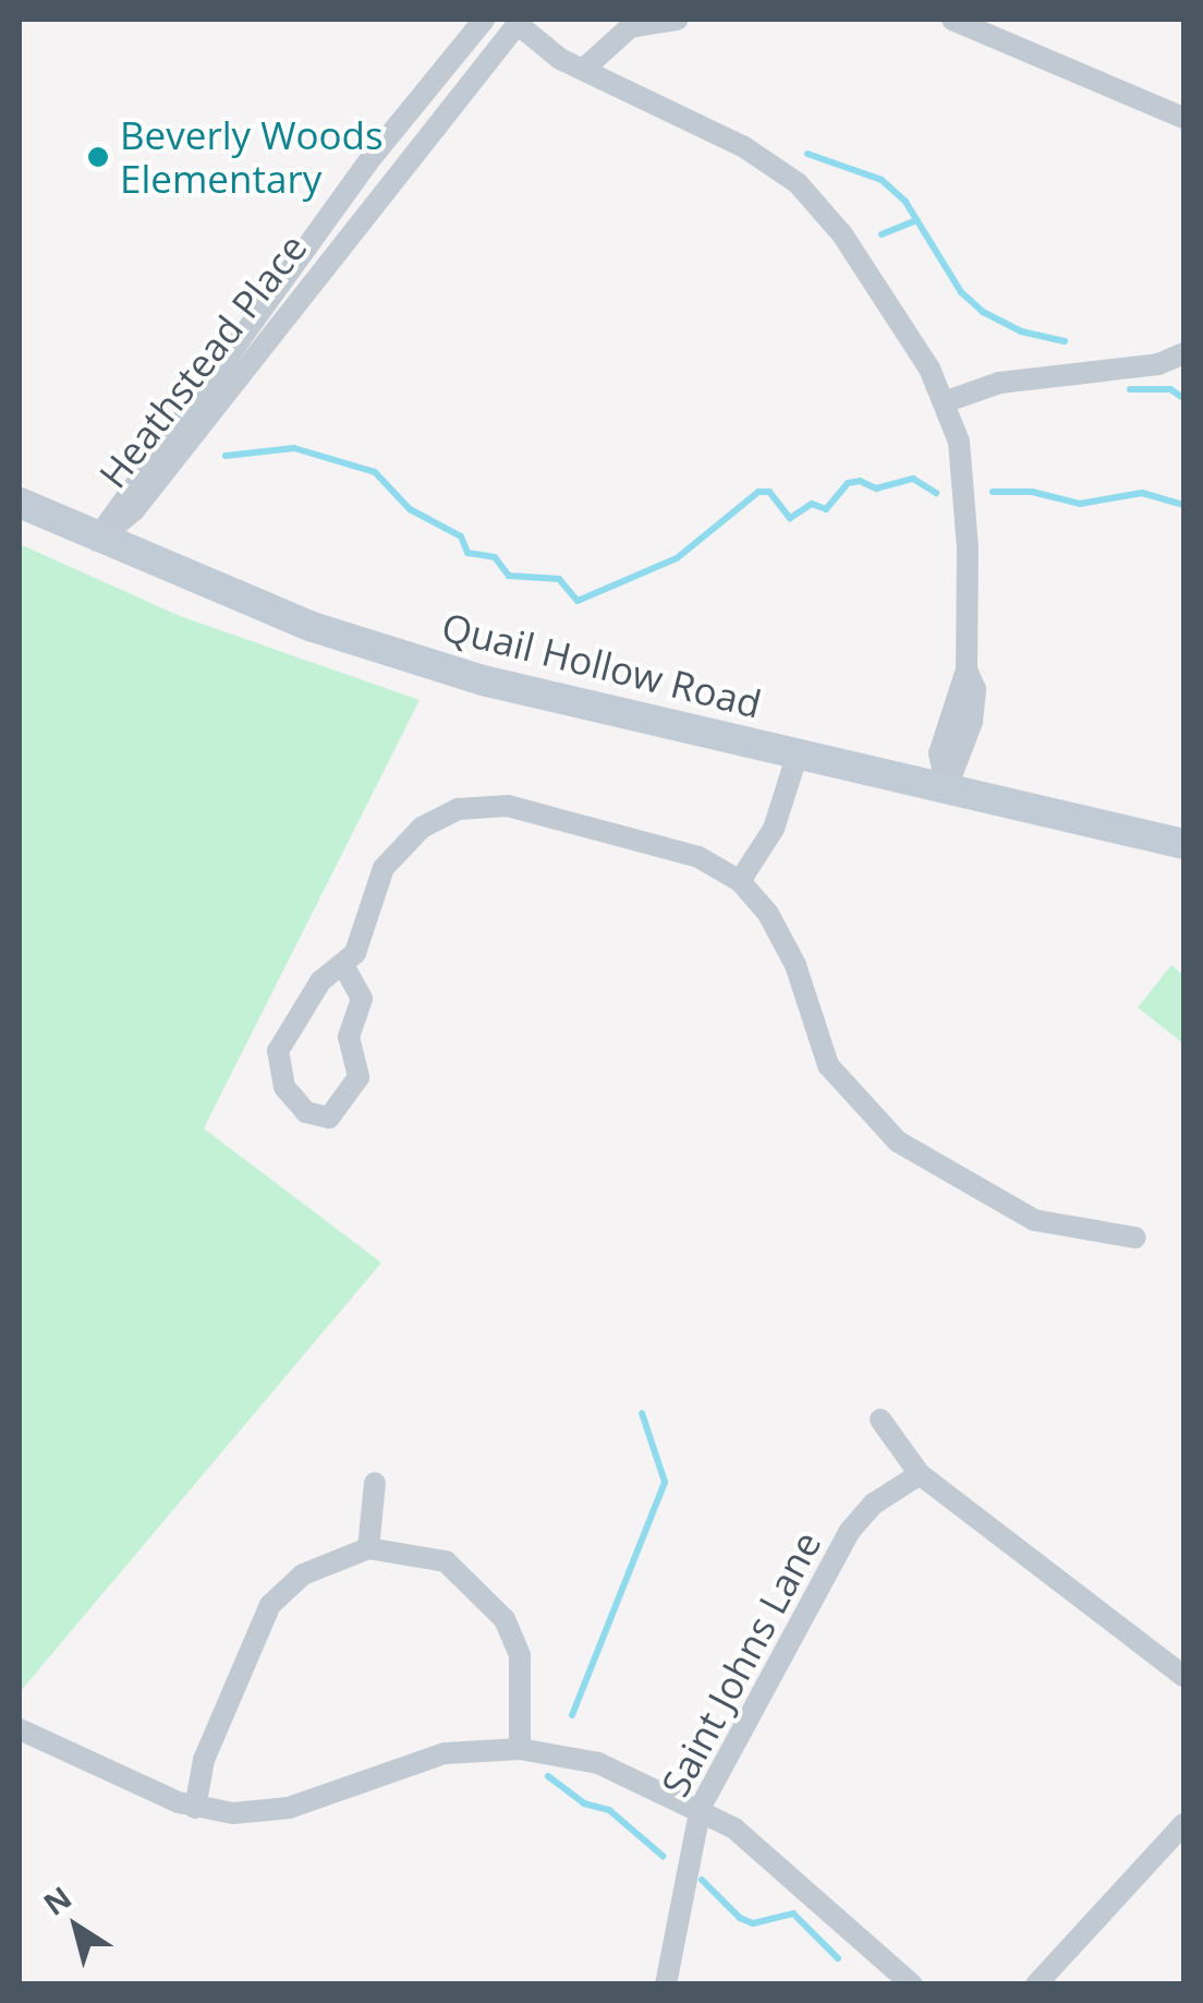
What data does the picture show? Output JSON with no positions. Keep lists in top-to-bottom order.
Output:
{
  "streets": {
    "main road": ["Quail Hollow Road"],
    "street": ["Heathstead Place", "Saint Johns Lane"]
  },
  "crossings": [
    ["Heathstead Place", "Quail Hollow Road"]
  ],
  "places": ["Beverly Woods Elementary"],
  "north": "top left"
}
